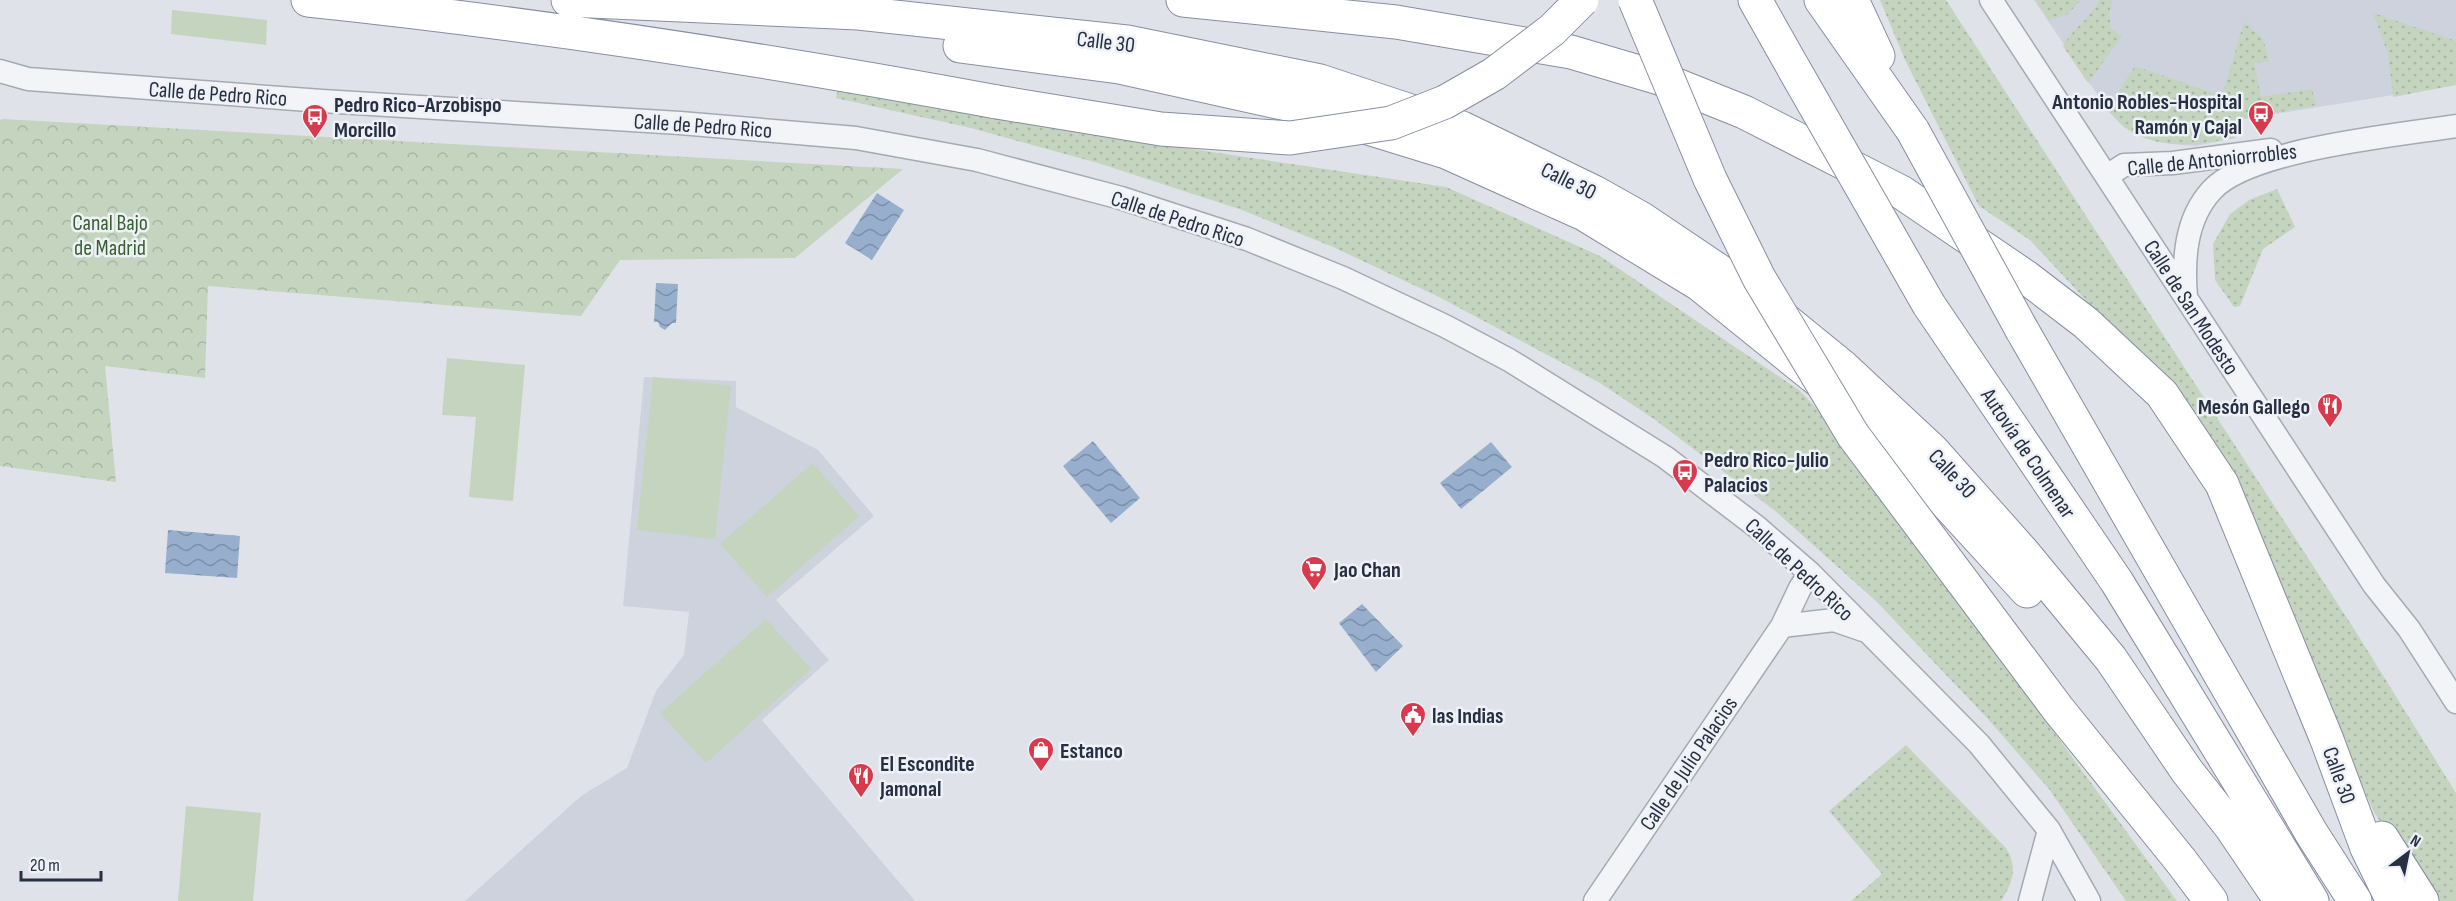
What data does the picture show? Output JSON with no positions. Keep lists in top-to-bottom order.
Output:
{
  "streets": {
    "highway": ["Calle 30", "Autovía de Colmenar"],
    "street": [
      "Calle de Pedro Rico",
      "Calle de Antoniorrobles",
      "Calle de San Modesto",
      "Calle de Julio Palacios"
    ]
  },
  "crossings": [
    ["Calle de Pedro Rico", "Calle de Julio Palacios"],
    ["Calle de Antoniorrobles", "Calle de San Modesto"]
  ],
  "parks": ["Canal Bajo de Madrid"],
  "places": {
    "bus stop": ["Antonio Robles-Hospital Ramón y Cajal", "Pedro Rico-Arzobispo Morcillo", "Pedro Rico-Julio Palacios"],
    "restaurant": ["Mesón Gallego", "El Escondite Jamonal"],
    "supermarket": ["Jao Chan"],
    "public building": ["las Indias"],
    "shop": ["Estanco"]
  },
  "scale_bar": "20 m",
  "north": "top right"
}
